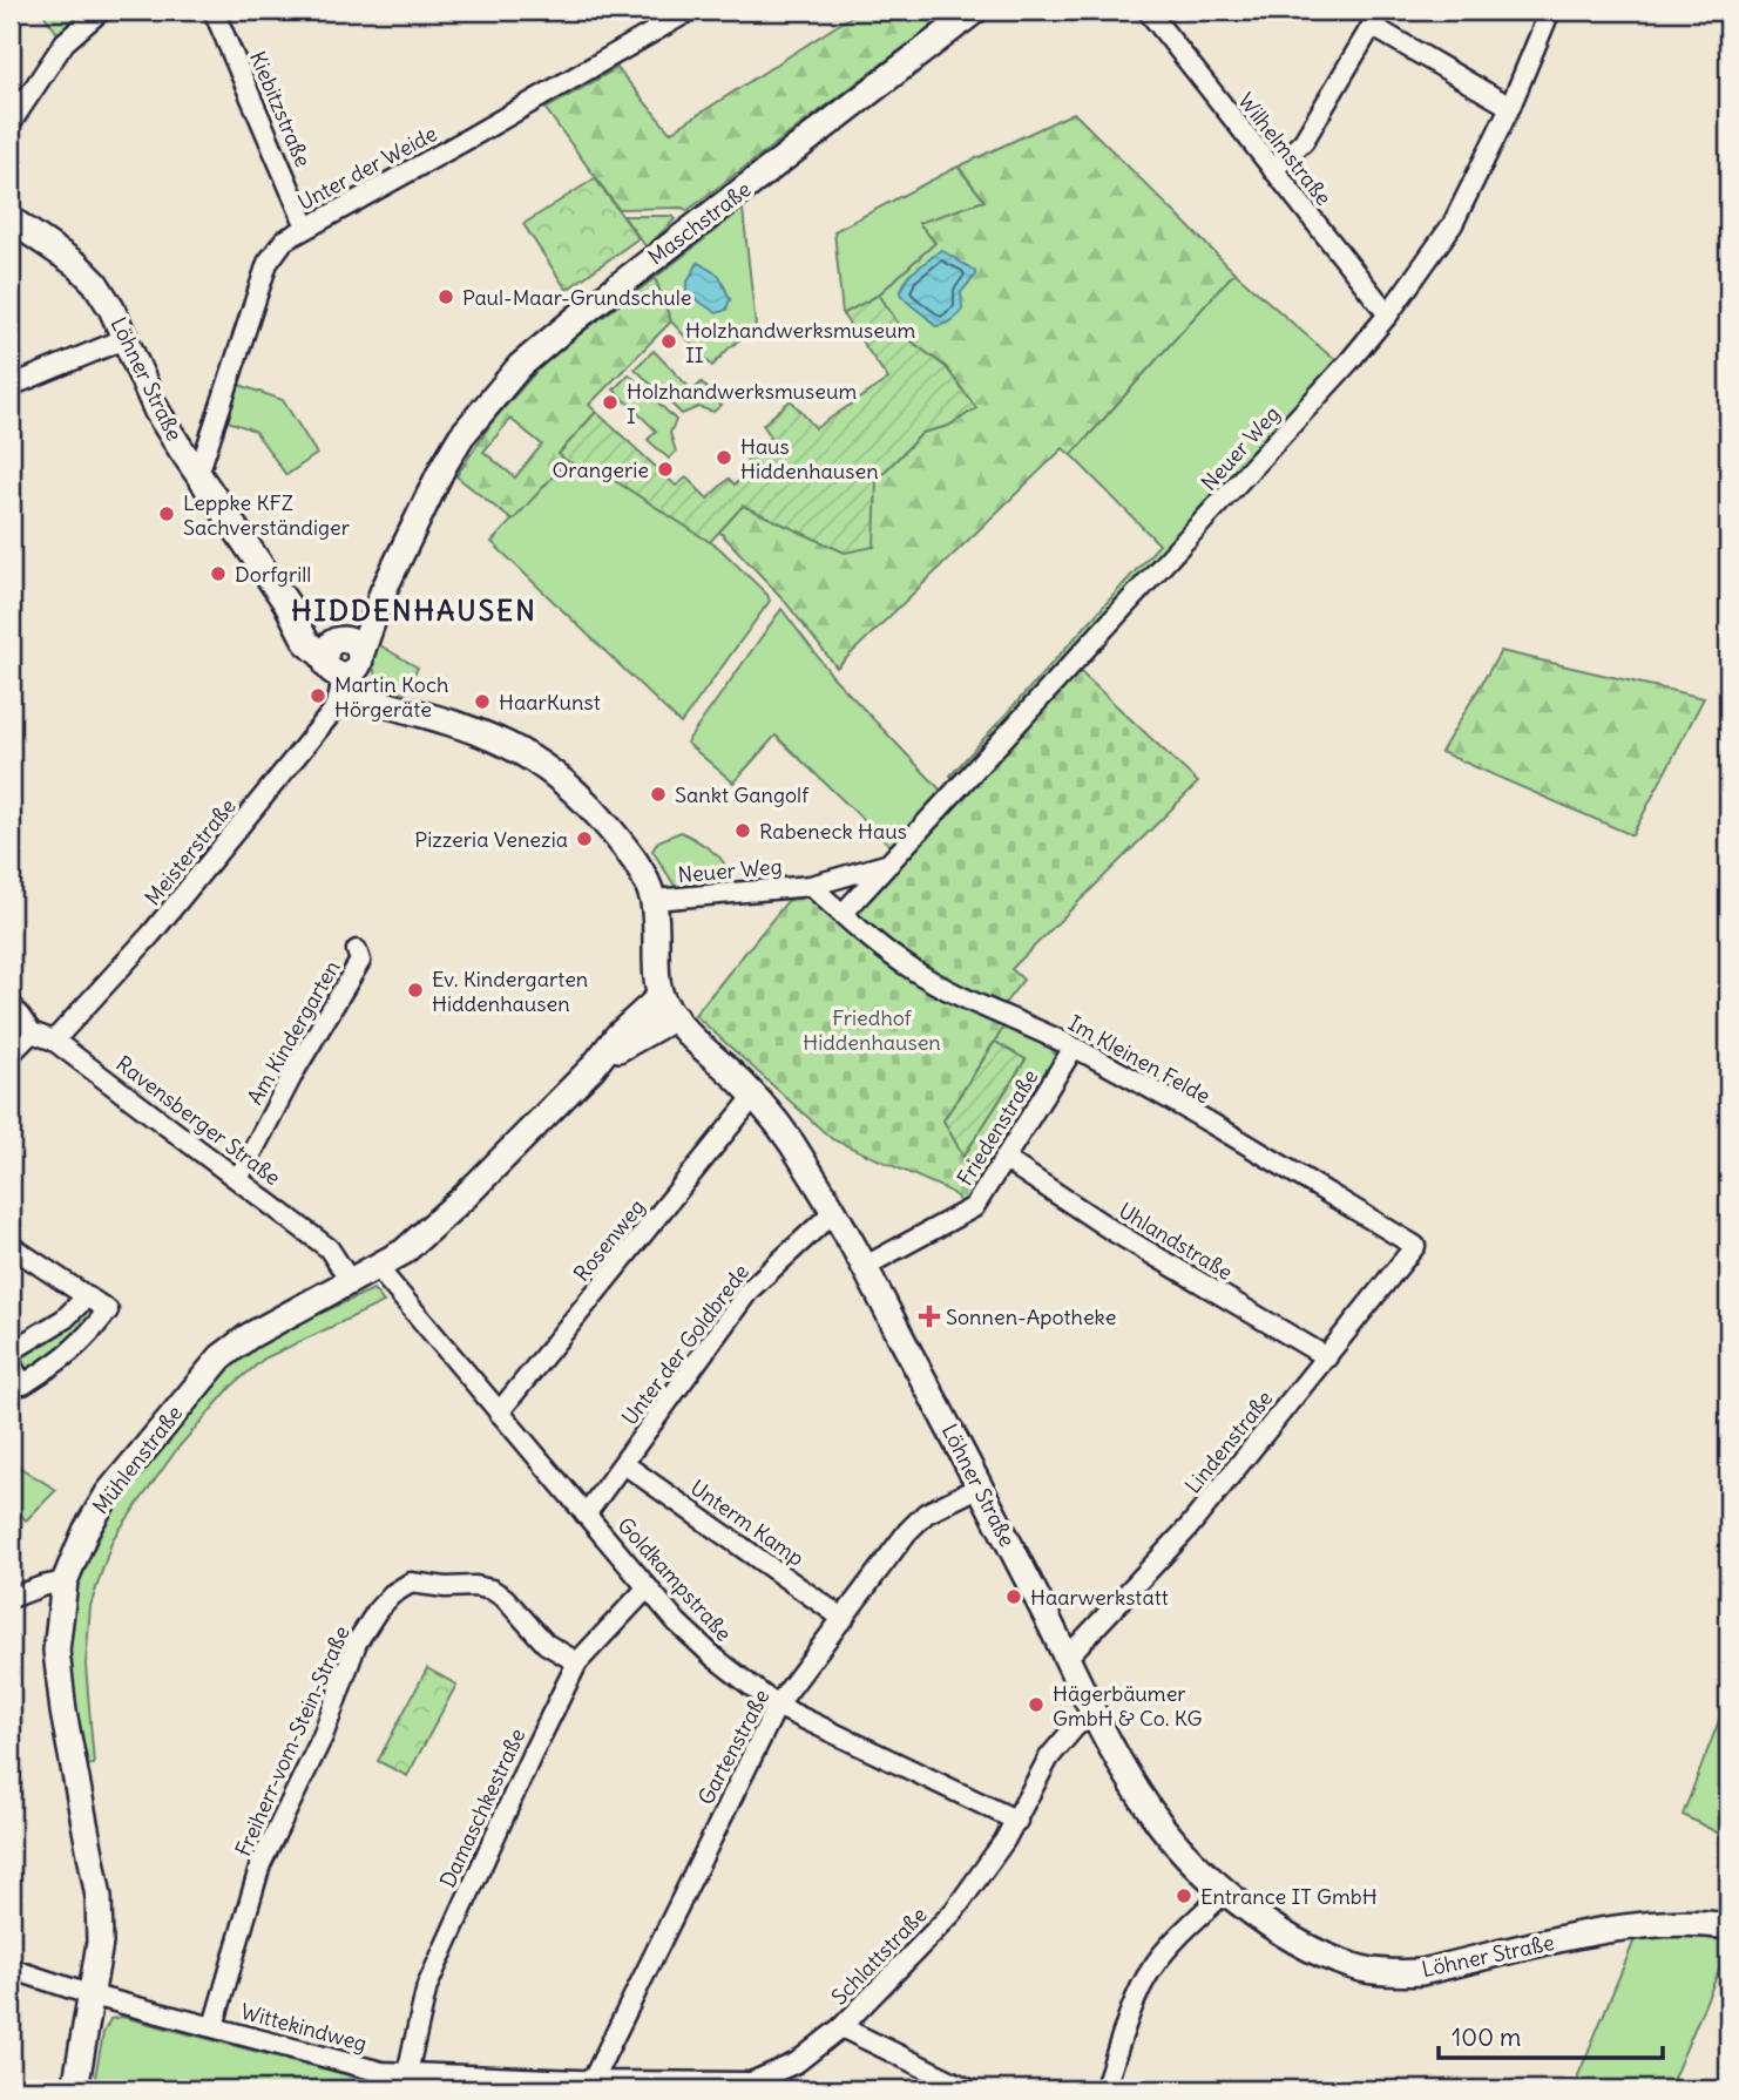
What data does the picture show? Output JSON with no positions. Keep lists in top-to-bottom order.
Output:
{
  "streets": {
    "main road": ["Maschstraße", "Löhner Straße", "Mühlenstraße"],
    "street": [
      "Kiebitzstraße",
      "Wilhelmstraße",
      "Unter der Weide",
      "Neuer Weg",
      "Meisterstraße",
      "Am Kindergarten",
      "Im Kleinen Felde",
      "Ravensberger Straße",
      "Friedenstraße",
      "Rosenweg",
      "Uhlandstraße",
      "Unter der Goldbrede",
      "Lindenstraße",
      "Unterm Kamp",
      "Goldkampstraße",
      "Freiherr-vom-Stein-Straße",
      "Gartenstraße",
      "Damaschkestraße",
      "Schlattstraße",
      "Wittekindweg"
    ]
  },
  "crossings": [
    ["Kiebitzstraße", "Unter der Weide"],
    ["Wilhelmstraße", "Neuer Weg"],
    ["Unter der Weide", "Löhner Straße"],
    ["Maschstraße", "Löhner Straße"],
    ["Maschstraße", "Meisterstraße"],
    ["Löhner Straße", "Neuer Weg"],
    ["Löhner Straße", "Meisterstraße"],
    ["Löhner Straße", "Friedenstraße"],
    ["Löhner Straße", "Rosenweg"],
    ["Löhner Straße", "Unter der Goldbrede"],
    ["Löhner Straße", "Lindenstraße"],
    ["Löhner Straße", "Mühlenstraße"],
    ["Löhner Straße", "Gartenstraße"],
    ["Löhner Straße", "Schlattstraße"],
    ["Neuer Weg", "Im Kleinen Felde"],
    ["Meisterstraße", "Ravensberger Straße"],
    ["Am Kindergarten", "Ravensberger Straße"],
    ["Im Kleinen Felde", "Friedenstraße"],
    ["Im Kleinen Felde", "Lindenstraße"],
    ["Ravensberger Straße", "Mühlenstraße"],
    ["Friedenstraße", "Uhlandstraße"],
    ["Rosenweg", "Goldkampstraße"],
    ["Uhlandstraße", "Lindenstraße"],
    ["Unter der Goldbrede", "Unterm Kamp"],
    ["Unter der Goldbrede", "Goldkampstraße"],
    ["Mühlenstraße", "Goldkampstraße"],
    ["Mühlenstraße", "Wittekindweg"],
    ["Unterm Kamp", "Gartenstraße"],
    ["Goldkampstraße", "Gartenstraße"],
    ["Goldkampstraße", "Damaschkestraße"],
    ["Goldkampstraße", "Schlattstraße"],
    ["Freiherr-vom-Stein-Straße", "Damaschkestraße"],
    ["Freiherr-vom-Stein-Straße", "Wittekindweg"],
    ["Gartenstraße", "Schlattstraße"],
    ["Gartenstraße", "Wittekindweg"],
    ["Damaschkestraße", "Wittekindweg"],
    ["Schlattstraße", "Wittekindweg"]
  ],
  "districts": ["HIDDENHAUSEN"],
  "parks": ["Friedhof Hiddenhausen"],
  "places": {
    "other": [
      "Paul-Maar-Grundschule",
      "Holzhandwerksmuseum II",
      "Holzhandwerksmuseum I",
      "Haus Hiddenhausen",
      "Orangerie",
      "Leppke KFZ Sachverständiger",
      "Dorfgrill",
      "Martin Koch Hörgeräte",
      "HaarKunst",
      "Sankt Gangolf",
      "Rabeneck Haus",
      "Pizzeria Venezia",
      "Ev. Kindergarten Hiddenhausen",
      "Haarwerkstatt",
      "Hägerbäumer GmbH & Co. KG",
      "Entrance IT GmbH"
    ],
    "health": ["Sonnen-Apotheke"]
  },
  "scale_bar": "100 m"
}
